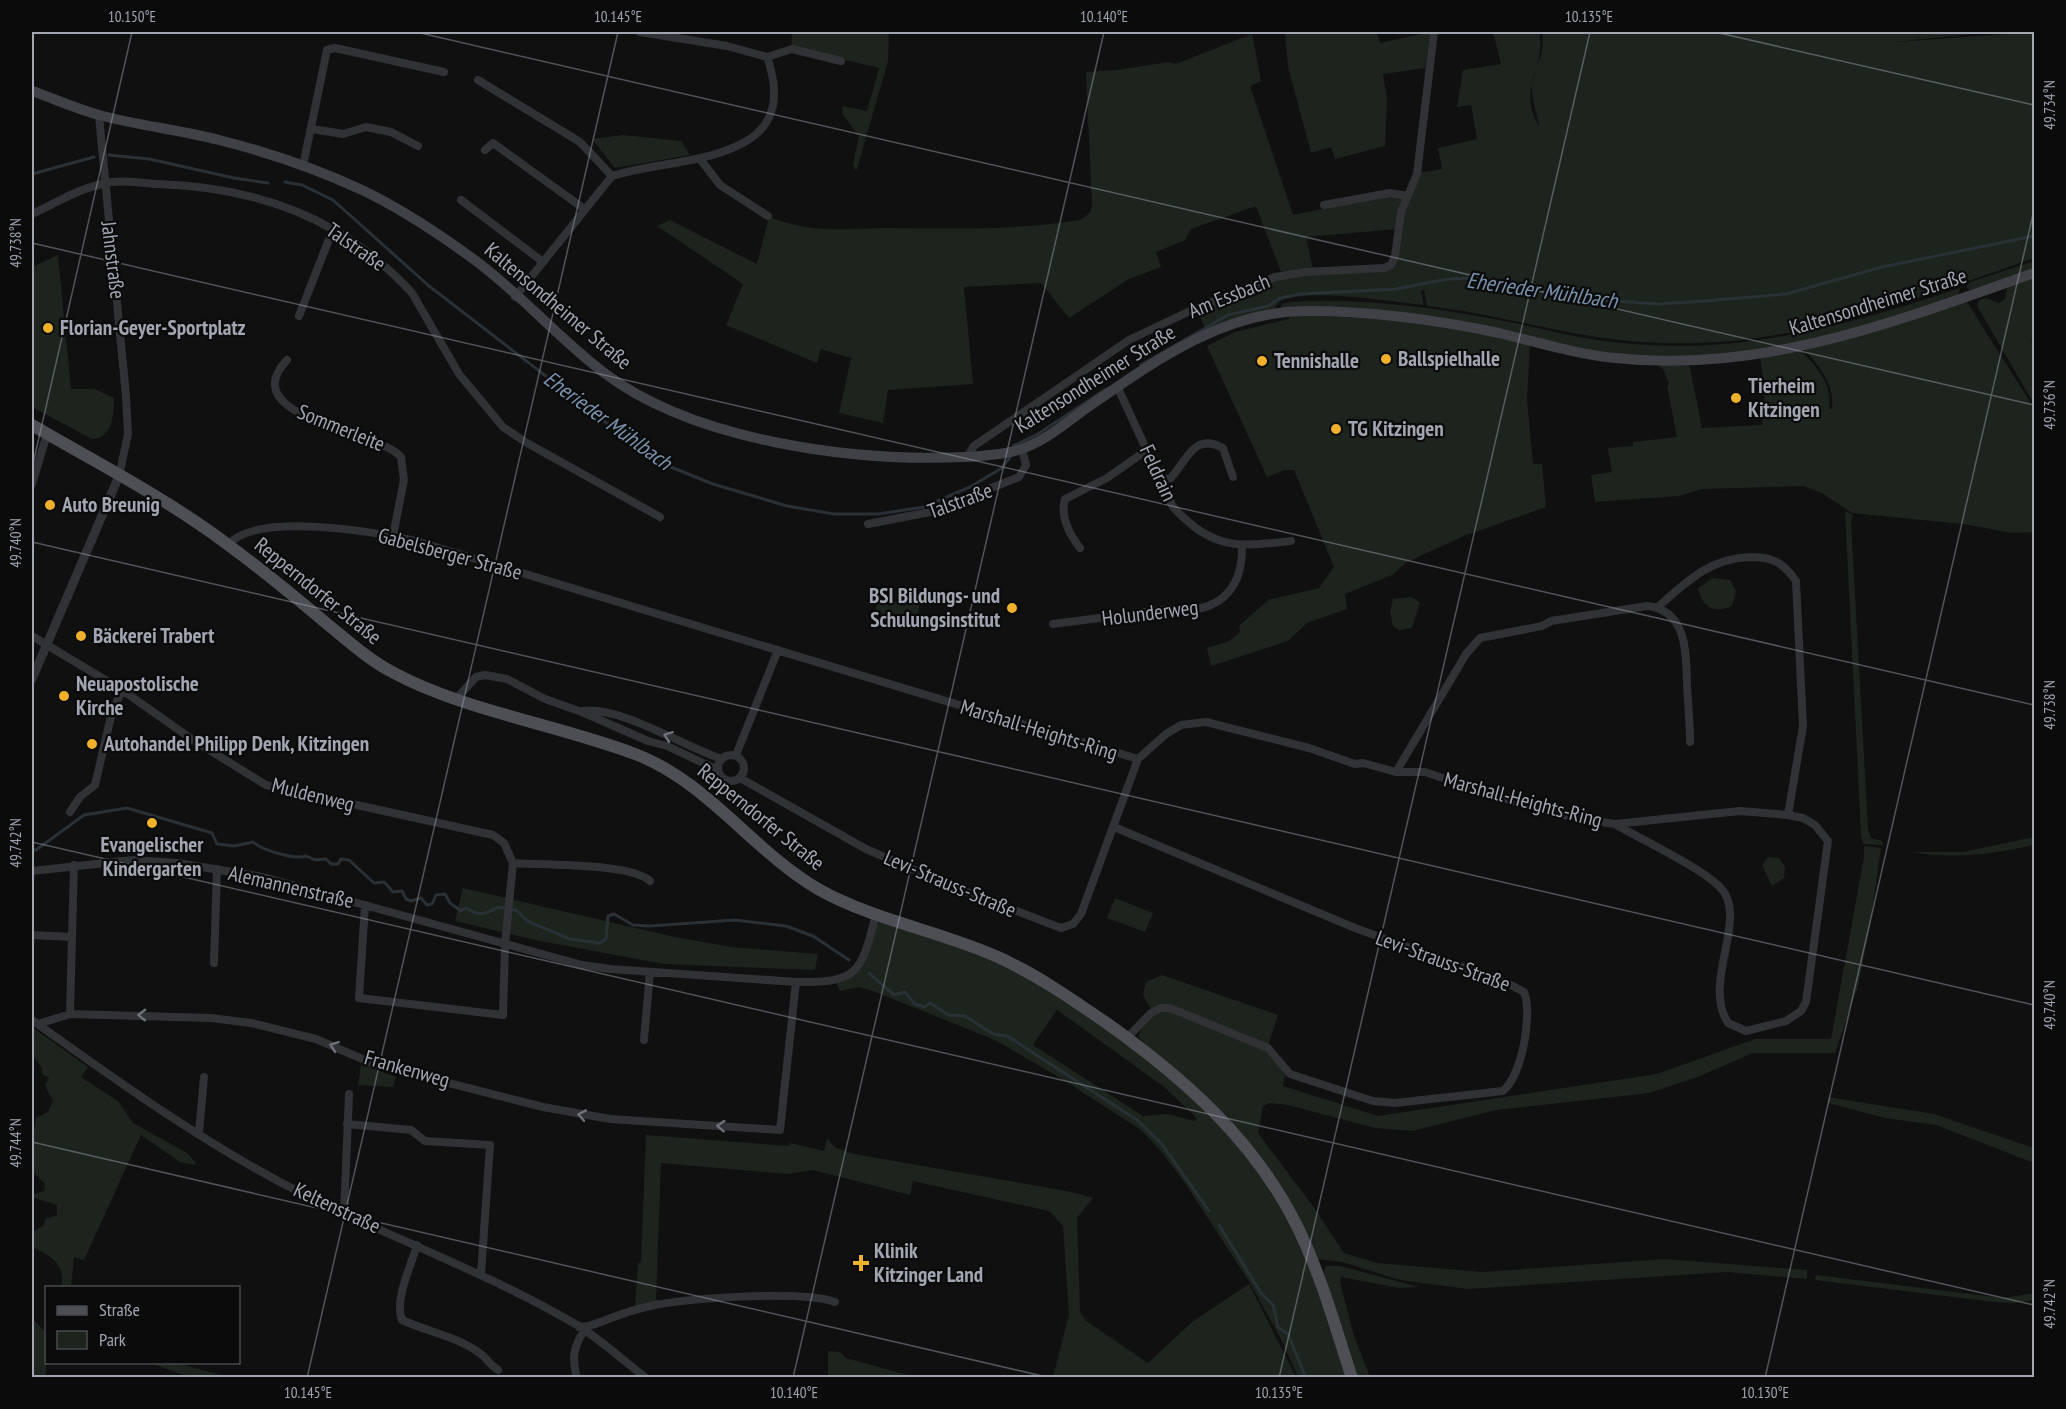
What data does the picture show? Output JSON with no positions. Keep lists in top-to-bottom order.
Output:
{
  "streets": {
    "main road": ["Kaltensondheimer Straße", "Repperndorfer Straße"],
    "street": [
      "Talstraße",
      "Jahnstraße",
      "Am Essbach",
      "Sommerleite",
      "Feldrain",
      "Gabelsberger Straße",
      "Holunderweg",
      "Marshall-Heights-Ring",
      "Muldenweg",
      "Levi-Strauss-Straße",
      "Alemannenstraße",
      "Frankenweg",
      "Keltenstraße"
    ]
  },
  "crossings": [
    ["Talstraße", "Jahnstraße"],
    ["Talstraße", "Kaltensondheimer Straße"],
    ["Jahnstraße", "Kaltensondheimer Straße"],
    ["Jahnstraße", "Repperndorfer Straße"],
    ["Am Essbach", "Kaltensondheimer Straße"],
    ["Kaltensondheimer Straße", "Feldrain"],
    ["Sommerleite", "Gabelsberger Straße"],
    ["Feldrain", "Holunderweg"],
    ["Gabelsberger Straße", "Repperndorfer Straße"],
    ["Gabelsberger Straße", "Marshall-Heights-Ring"],
    ["Repperndorfer Straße", "Levi-Strauss-Straße"],
    ["Repperndorfer Straße", "Alemannenstraße"],
    ["Marshall-Heights-Ring", "Levi-Strauss-Straße"],
    ["Alemannenstraße", "Frankenweg"],
    ["Frankenweg", "Keltenstraße"]
  ],
  "one_way": ["Frankenweg"],
  "water": ["Eherieder Mühlbach"],
  "places": {
    "other": [
      "Florian-Geyer-Sportplatz",
      "Ballspielhalle",
      "Tennishalle",
      "Tierheim Kitzingen",
      "TG Kitzingen",
      "Auto Breunig",
      "BSI Bildungs- und Schulungsinstitut",
      "Bäckerei Trabert",
      "Neuapostolische Kirche",
      "Autohandel Philipp Denk, Kitzingen",
      "Evangelischer Kindergarten"
    ],
    "health": ["Klinik Kitzinger Land"]
  },
  "legend": ["Straße", "Park"],
  "coordinates": [
    "10.150°E",
    "10.145°E",
    "10.140°E",
    "10.135°E",
    "49.734°N",
    "49.738°N",
    "49.736°N",
    "49.740°N",
    "49.742°N",
    "49.744°N",
    "10.130°E"
  ]
}
